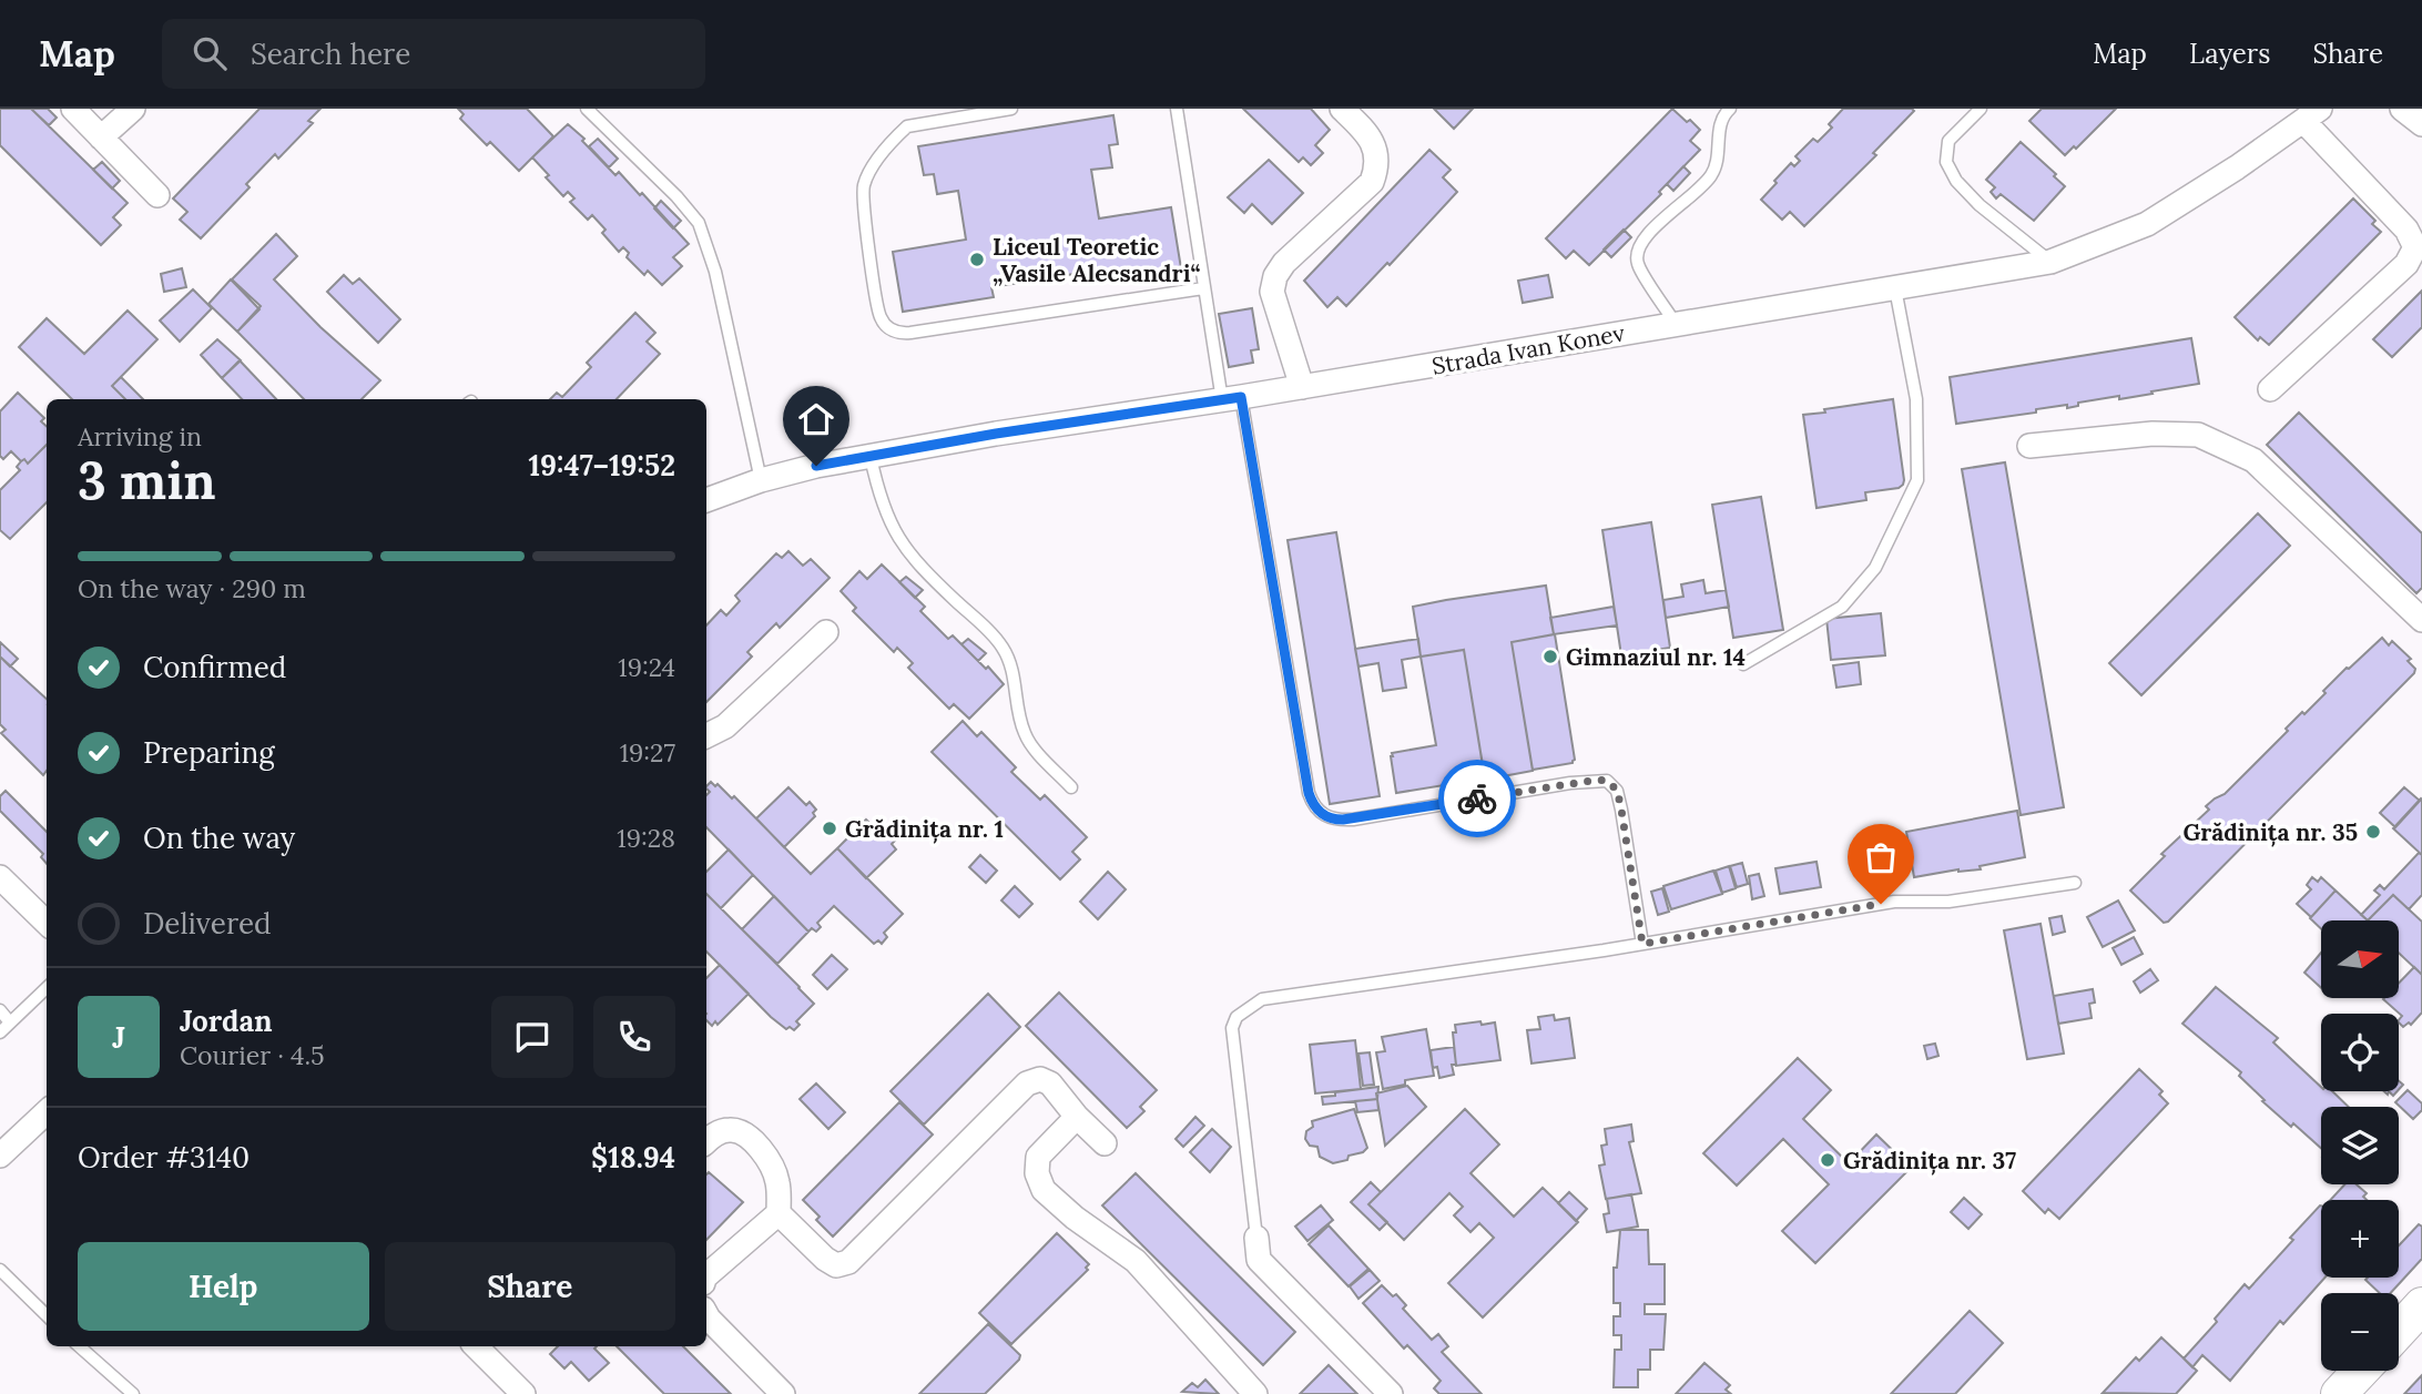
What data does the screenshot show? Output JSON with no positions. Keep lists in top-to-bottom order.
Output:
{
  "streets": {
    "street": ["Strada Ivan Konev"]
  },
  "places": [
    "Liceul Teoretic „Vasile Alecsandri“",
    "Gimnaziul nr. 14",
    "Grădinița nr. 1",
    "Grădinița nr. 35",
    "Grădinița nr. 37"
  ],
  "north": "right",
  "page": {
    "header": "Map",
    "search": "Search here",
    "nav": ["Map", "Layers", "Share"],
    "heading": ["3 min", "Arriving in", "19:47–19:52"],
    "panel": [
      "Jordan",
      "Courier · 4.5",
      "Order #3140",
      "$18.94"
    ],
    "bar": "On the way · 290 m",
    "list": [
      ["Confirmed", "19:24"],
      ["Preparing", "19:27"],
      ["On the way", "19:28"],
      "Delivered"
    ],
    "map_buttons": ["+", "−"],
    "round": "J",
    "buttons": ["Help", "Share"]
  }
}
